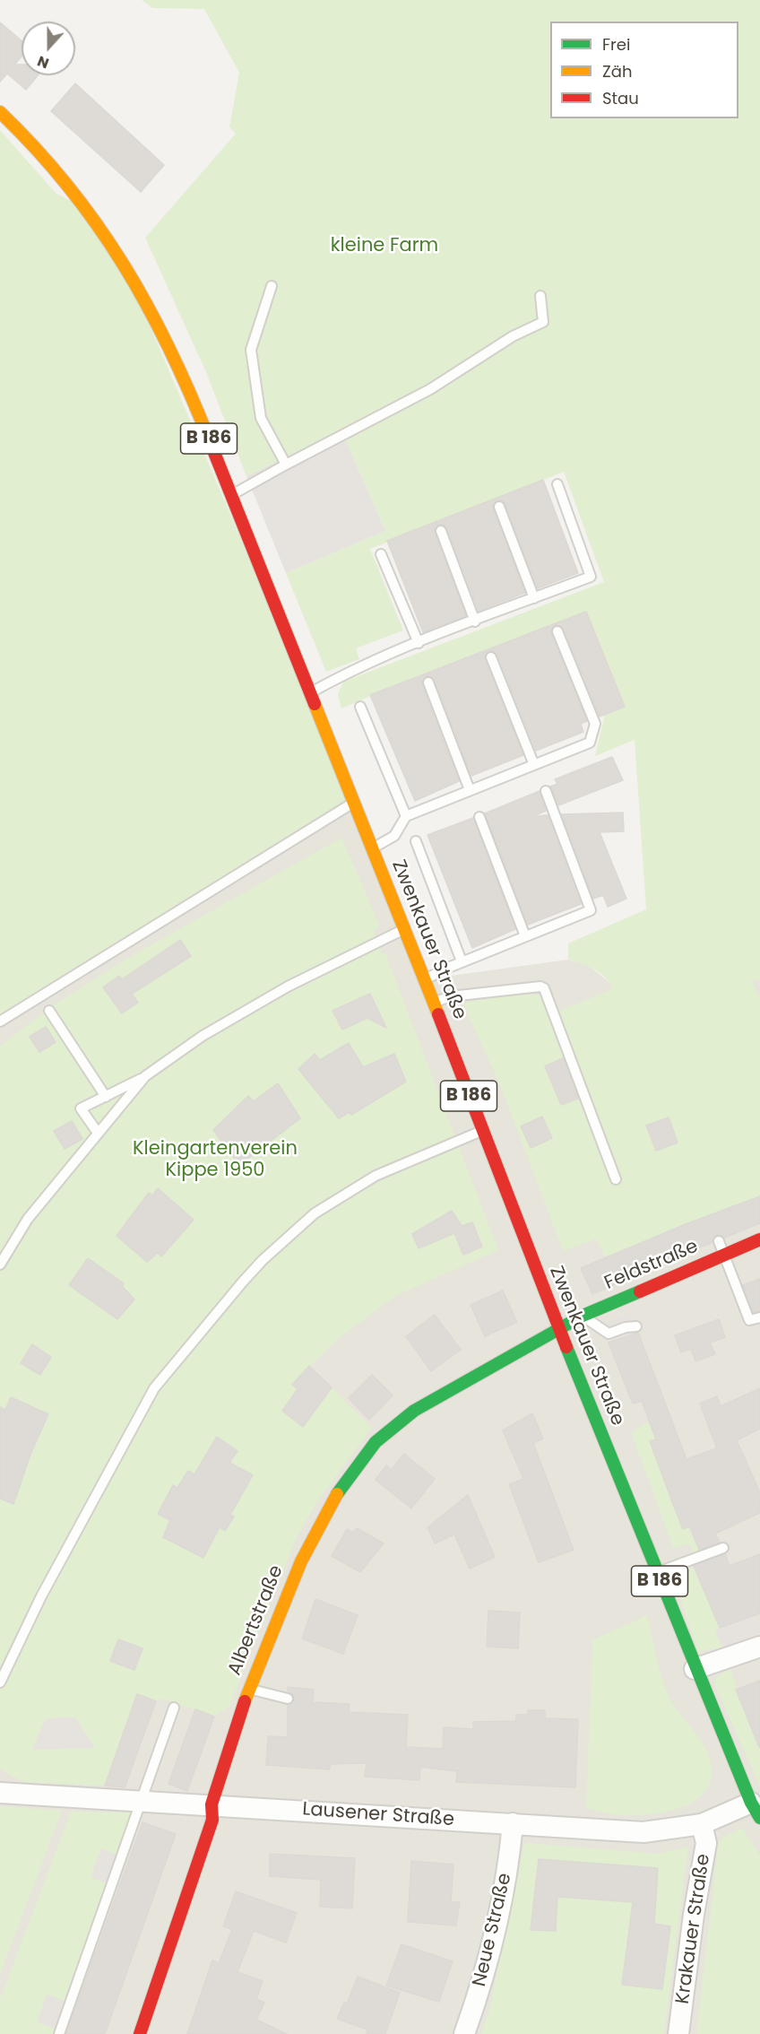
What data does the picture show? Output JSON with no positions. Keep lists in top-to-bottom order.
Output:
{
  "streets": {
    "main road": [
      "B 186",
      "Zwenkauer Straße",
      "Feldstraße",
      "Albertstraße"
    ],
    "street": ["Lausener Straße", "Krakauer Straße", "Neue Straße"]
  },
  "crossings": [
    ["Zwenkauer Straße", "Feldstraße"],
    ["Zwenkauer Straße", "Albertstraße"],
    ["Zwenkauer Straße", "Lausener Straße"],
    ["Feldstraße", "Albertstraße"],
    ["Albertstraße", "Lausener Straße"],
    ["Lausener Straße", "Krakauer Straße"],
    ["Lausener Straße", "Neue Straße"]
  ],
  "parks": ["kleine Farm", "Kleingartenverein Kippe 1950"],
  "legend": ["Frei", "Zäh", "Stau"],
  "north": "bottom"
}
